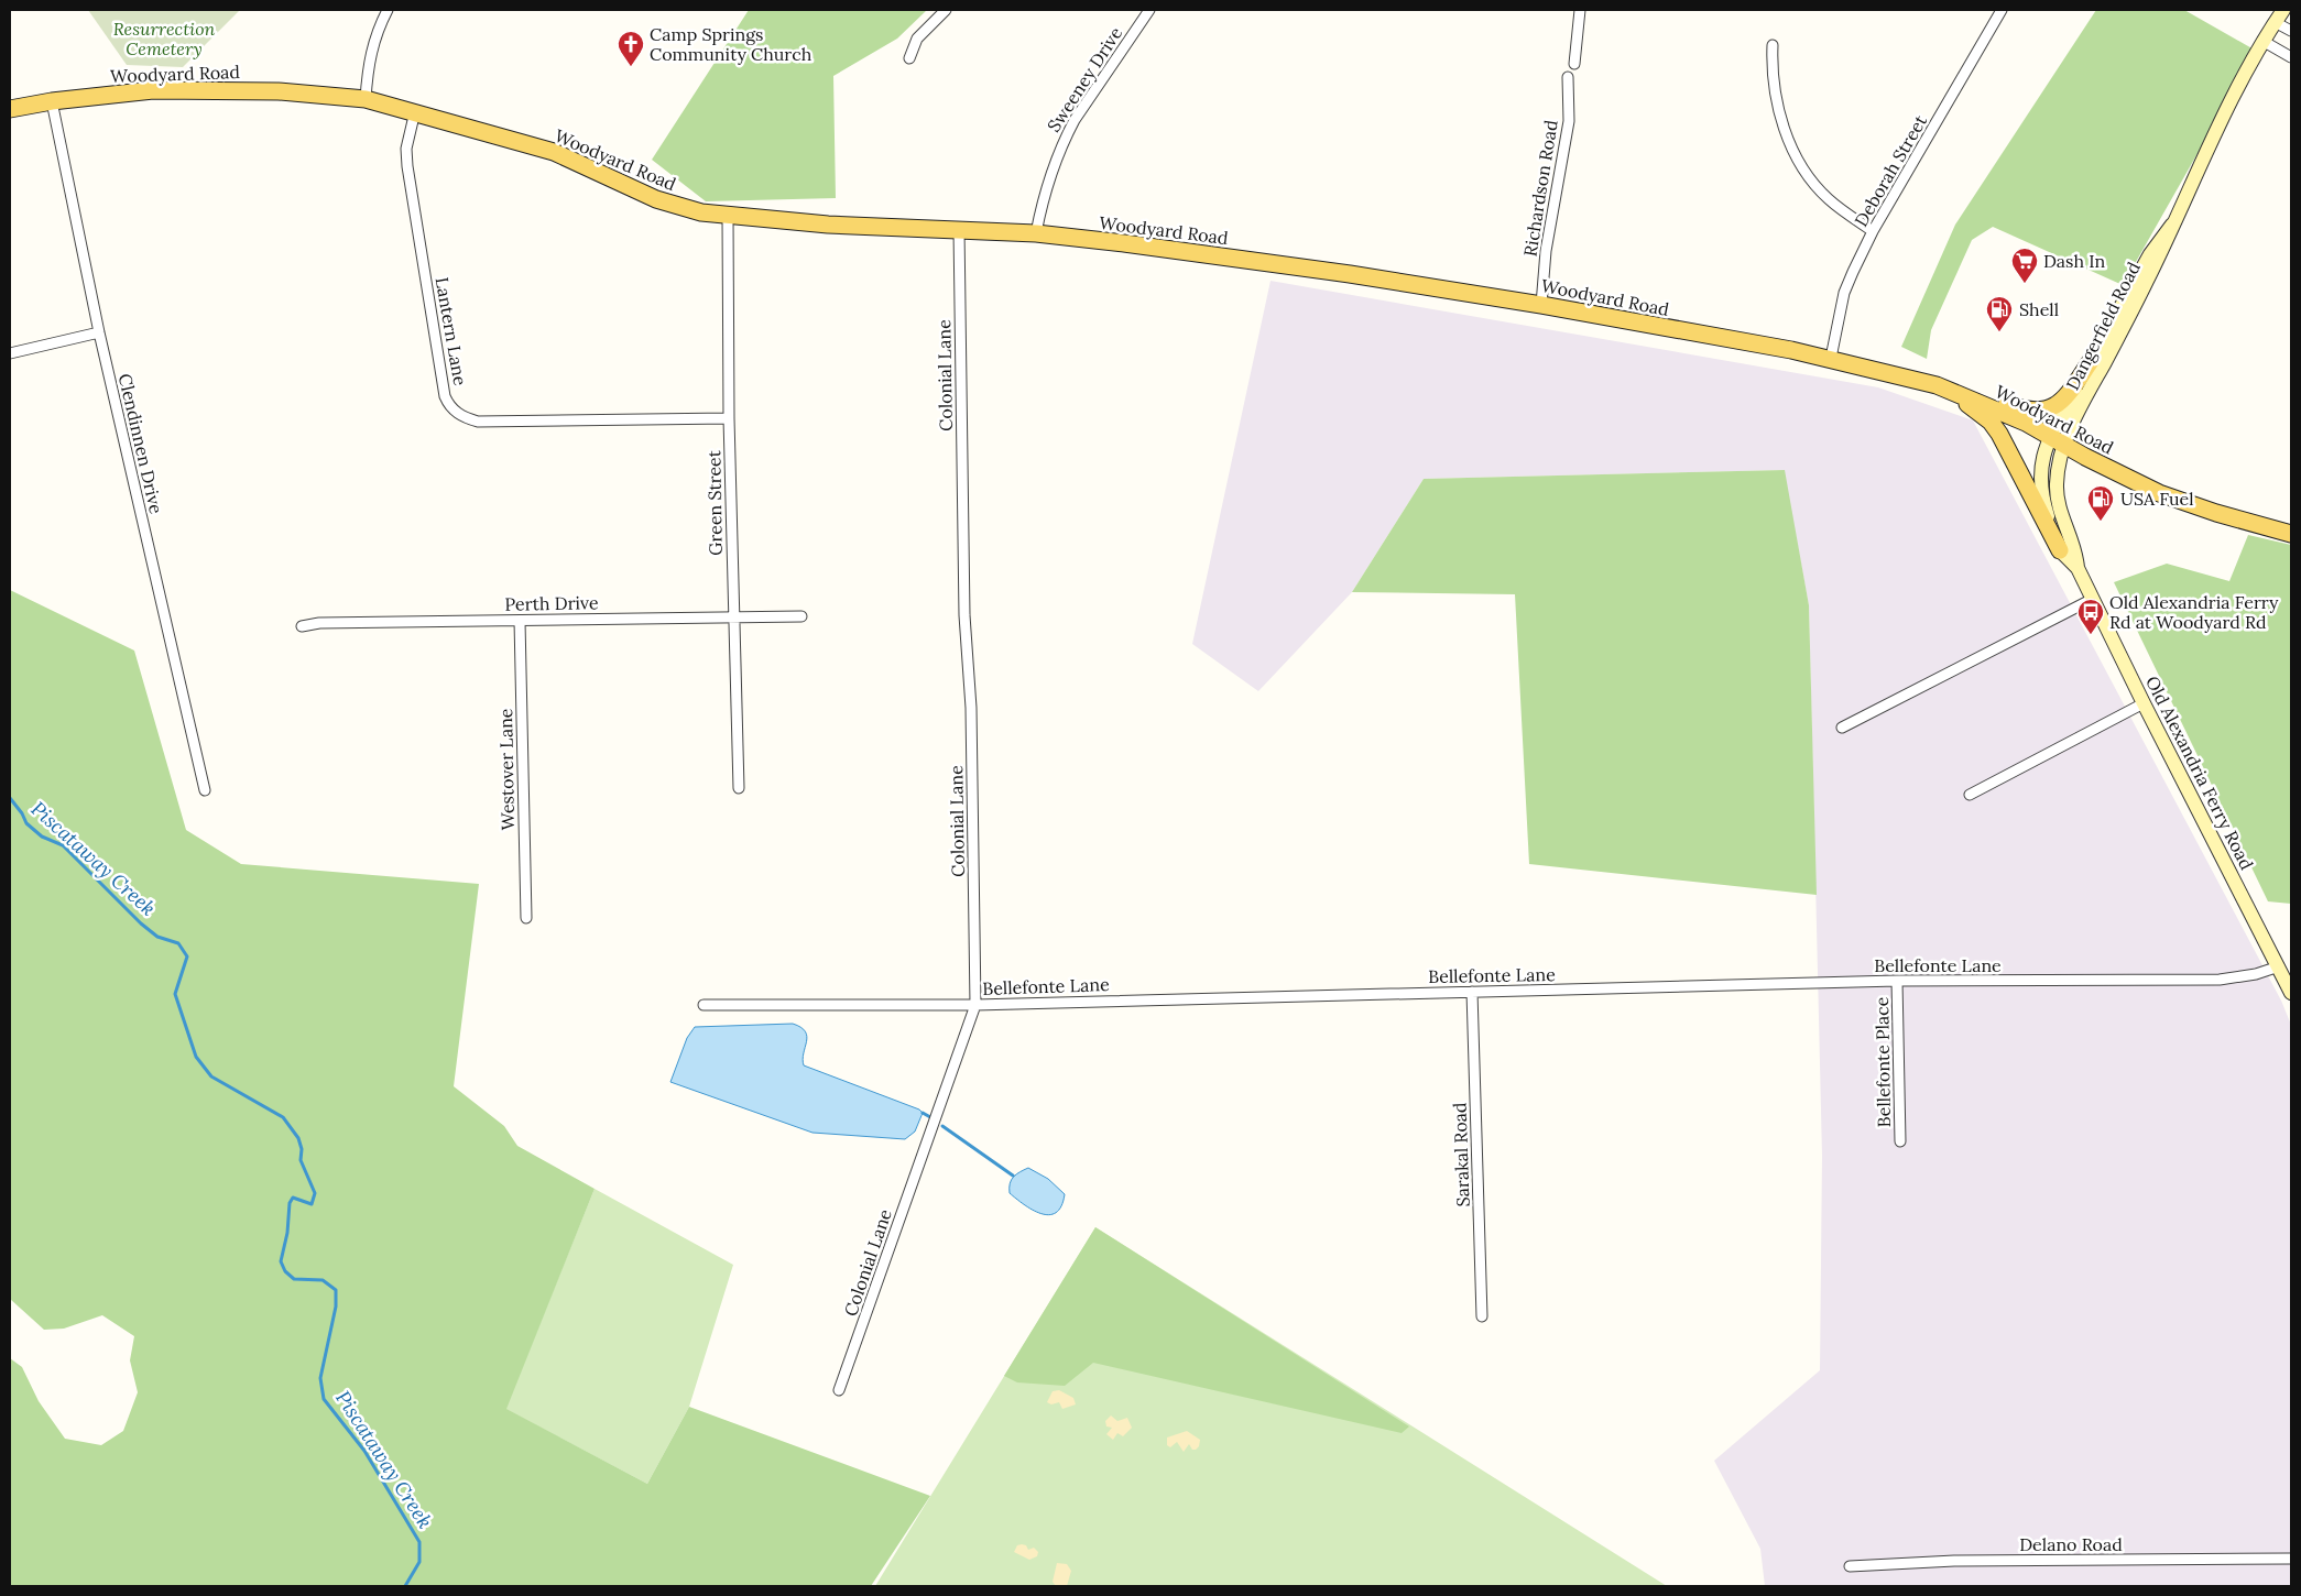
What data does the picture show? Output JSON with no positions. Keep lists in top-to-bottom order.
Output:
{
  "streets": {
    "main road": ["Woodyard Road", "Dangerfield Road", "Old Alexandria Ferry Road"],
    "street": [
      "Sweeney Drive",
      "Deborah Street",
      "Richardson Road",
      "Lantern Lane",
      "Colonial Lane",
      "Clendinnen Drive",
      "Green Street",
      "Perth Drive",
      "Westover Lane",
      "Bellefonte Lane",
      "Bellefonte Place",
      "Sarakal Road",
      "Delano Road"
    ]
  },
  "crossings": [
    ["Woodyard Road", "Sweeney Drive"],
    ["Woodyard Road", "Deborah Street"],
    ["Woodyard Road", "Richardson Road"],
    ["Woodyard Road", "Dangerfield Road"],
    ["Woodyard Road", "Lantern Lane"],
    ["Woodyard Road", "Colonial Lane"],
    ["Woodyard Road", "Clendinnen Drive"],
    ["Woodyard Road", "Green Street"],
    ["Woodyard Road", "Old Alexandria Ferry Road"],
    ["Dangerfield Road", "Old Alexandria Ferry Road"],
    ["Lantern Lane", "Green Street"],
    ["Colonial Lane", "Bellefonte Lane"],
    ["Green Street", "Perth Drive"],
    ["Perth Drive", "Westover Lane"],
    ["Old Alexandria Ferry Road", "Bellefonte Lane"],
    ["Bellefonte Lane", "Bellefonte Place"],
    ["Bellefonte Lane", "Sarakal Road"]
  ],
  "water": ["Piscataway Creek"],
  "parks": ["Resurrection Cemetery"],
  "places": {
    "church": ["Camp Springs Community Church"],
    "supermarket": ["Dash In"],
    "fuel station": ["Shell", "USA Fuel"],
    "bus stop": ["Old Alexandria Ferry Rd at Woodyard Rd"]
  }
}
